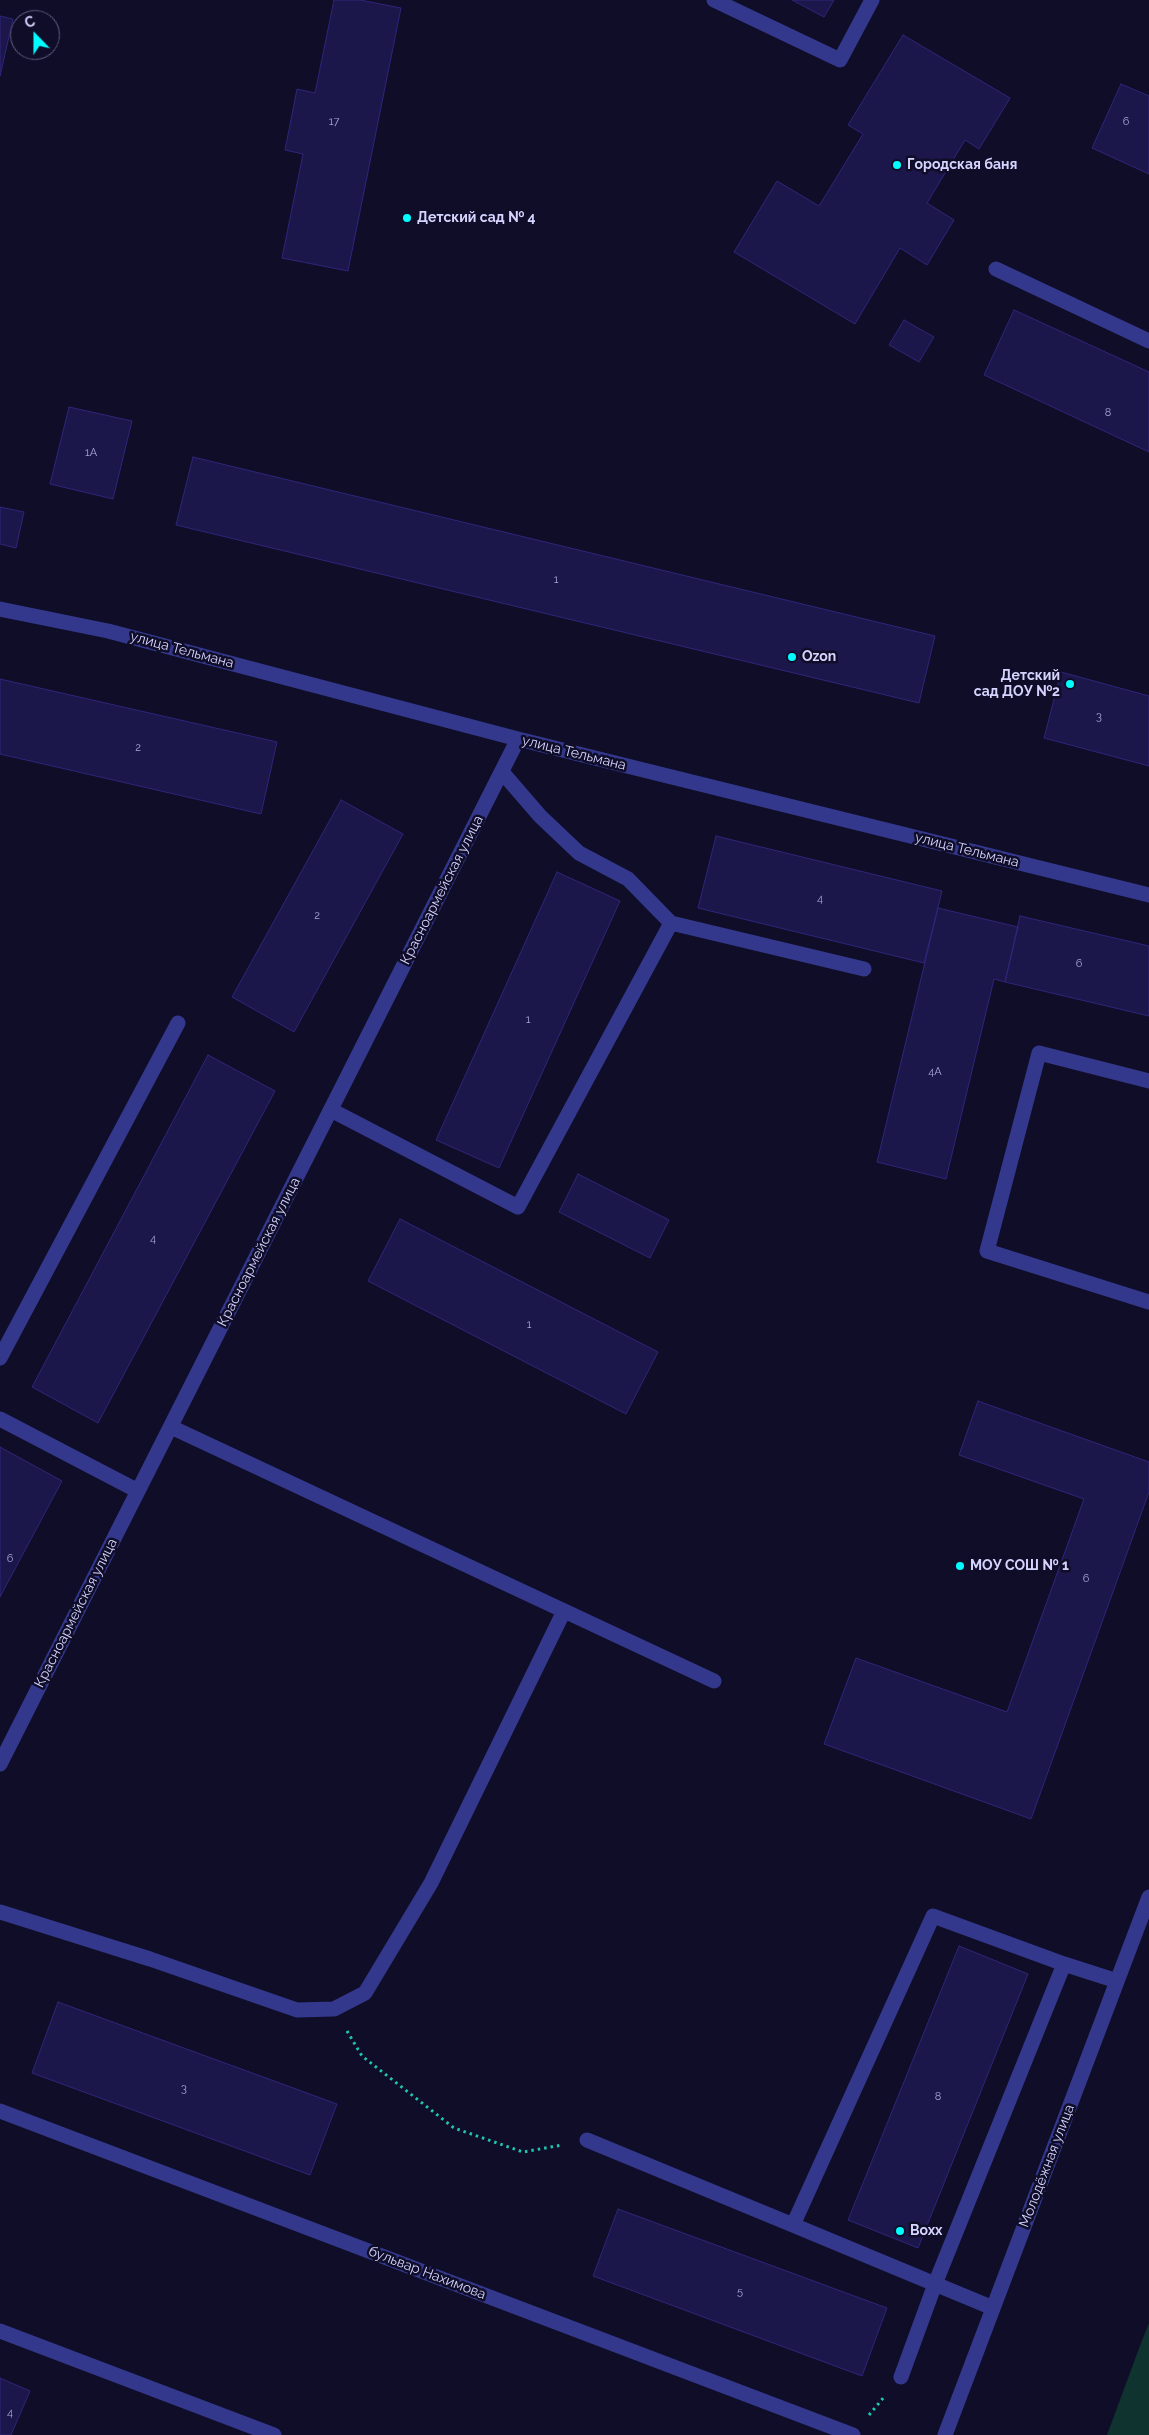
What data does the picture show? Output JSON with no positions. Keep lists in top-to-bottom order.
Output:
{
  "streets": {
    "street": [
      "улица Тельмана",
      "Красноармейская улица",
      "Молодёжная улица",
      "бульвар Нахимова"
    ]
  },
  "crossings": [
    ["улица Тельмана", "Красноармейская улица"]
  ],
  "places": [
    "Городская баня",
    "Детский сад № 4",
    "Ozon",
    "Детский сад ДОУ №2",
    "МОУ СОШ № 1",
    "Boxx"
  ],
  "house_numbers": [
    "17",
    "6",
    "8",
    "1А",
    "1",
    "3",
    "2",
    "4",
    "2",
    "6",
    "1",
    "4А",
    "4",
    "1",
    "6",
    "6",
    "3",
    "8",
    "5",
    "4"
  ],
  "north": "top"
}
